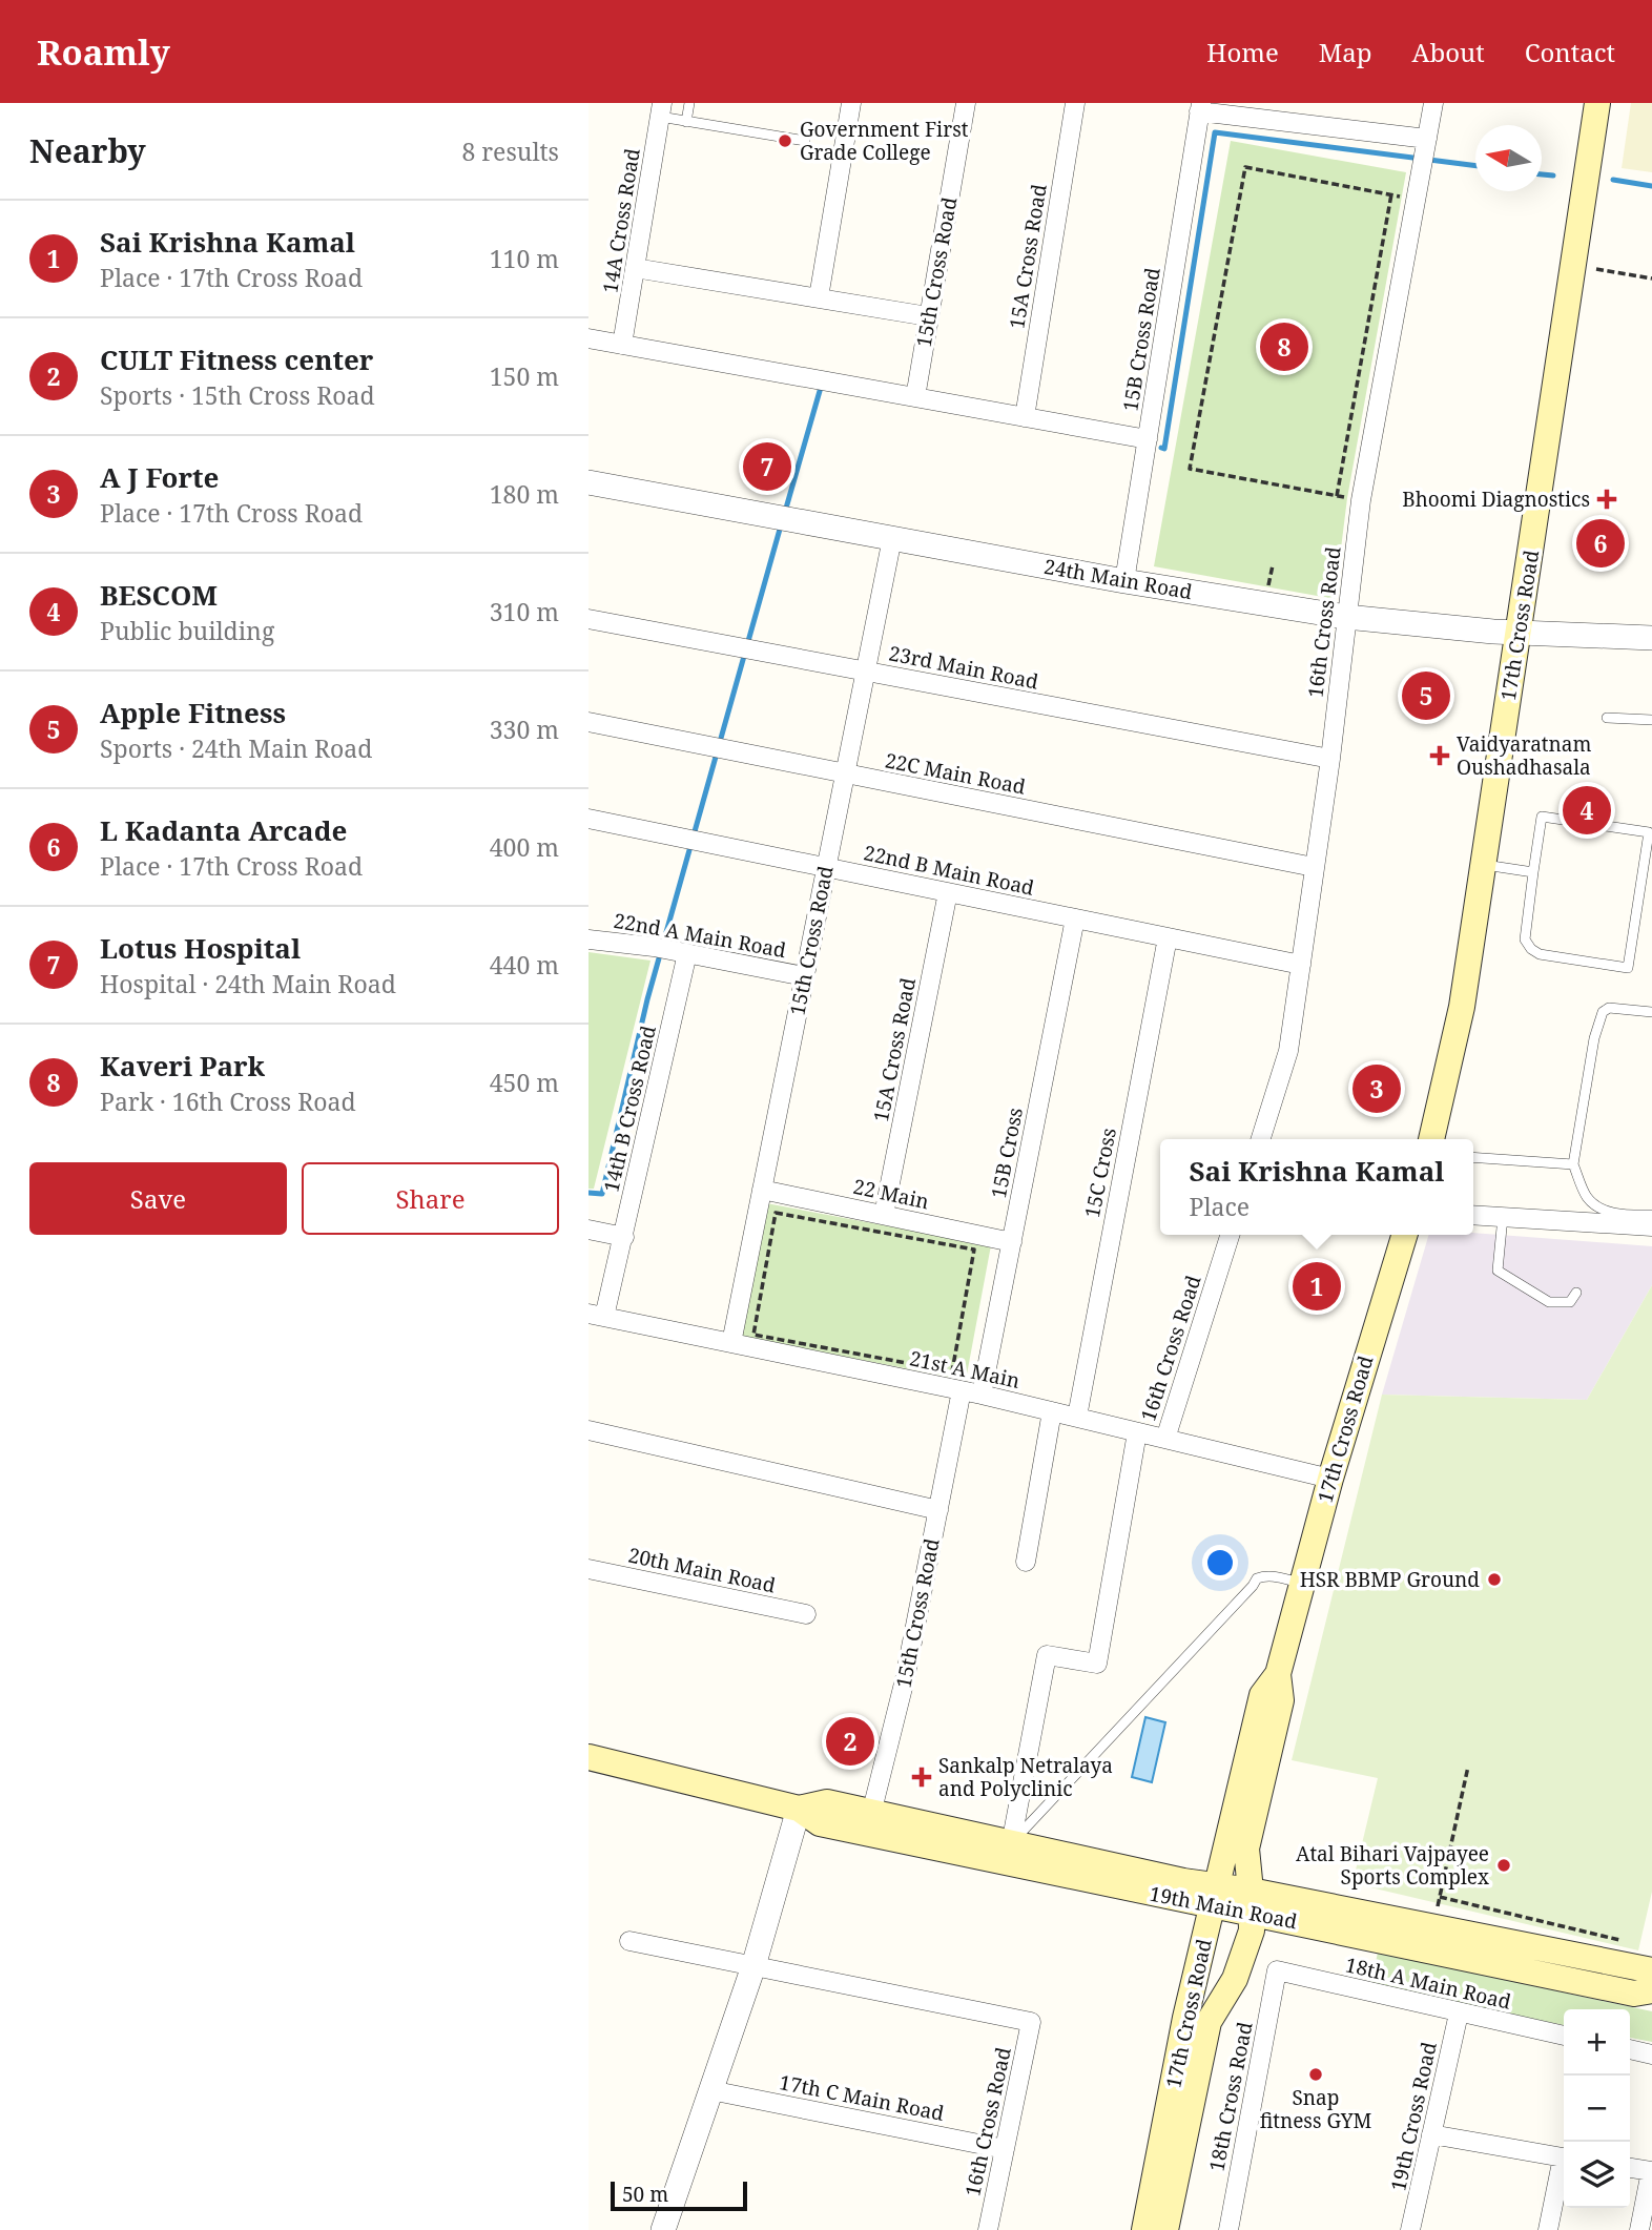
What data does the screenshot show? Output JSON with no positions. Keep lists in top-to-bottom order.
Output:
{
  "streets": {
    "main road": ["17th Cross Road", "19th Main Road"],
    "street": [
      "14A Cross Road",
      "15A Cross Road",
      "15th Cross Road",
      "15B Cross Road",
      "24th Main Road",
      "16th Cross Road",
      "23rd Main Road",
      "22C Main Road",
      "22nd B Main Road",
      "22nd A Main Road",
      "14th B Cross Road",
      "15B Cross",
      "15C Cross",
      "22 Main",
      "21st A Main",
      "20th Main Road",
      "18th A Main Road",
      "18th Cross Road",
      "17th C Main Road",
      "19th Cross Road"
    ]
  },
  "crossings": [
    ["15A Cross Road", "22nd B Main Road"],
    ["15A Cross Road", "22 Main"],
    ["15th Cross Road", "24th Main Road"],
    ["15th Cross Road", "23rd Main Road"],
    ["15th Cross Road", "22C Main Road"],
    ["15th Cross Road", "22nd B Main Road"],
    ["15th Cross Road", "22nd A Main Road"],
    ["15th Cross Road", "22 Main"],
    ["15th Cross Road", "21st A Main"],
    ["15th Cross Road", "19th Main Road"],
    ["15B Cross Road", "24th Main Road"],
    ["24th Main Road", "16th Cross Road"],
    ["24th Main Road", "17th Cross Road"],
    ["16th Cross Road", "23rd Main Road"],
    ["16th Cross Road", "22C Main Road"],
    ["16th Cross Road", "22nd B Main Road"],
    ["16th Cross Road", "21st A Main"],
    ["16th Cross Road", "17th C Main Road"],
    ["17th Cross Road", "21st A Main"],
    ["17th Cross Road", "19th Main Road"],
    ["22nd B Main Road", "15B Cross"],
    ["22nd B Main Road", "15C Cross"],
    ["22nd A Main Road", "14th B Cross Road"],
    ["14th B Cross Road", "21st A Main"],
    ["15B Cross", "22 Main"],
    ["15B Cross", "21st A Main"],
    ["15C Cross", "21st A Main"],
    ["18th A Main Road", "18th Cross Road"],
    ["18th A Main Road", "19th Cross Road"]
  ],
  "places": {
    "other": [
      "Government First Grade College",
      "HSR BBMP Ground",
      "Atal Bihari Vajpayee Sports Complex",
      "Snap fitness GYM"
    ],
    "health": ["Bhoomi Diagnostics", "Vaidyaratnam Oushadhasala", "Sankalp Netralaya and Polyclinic"]
  },
  "scale_bar": "50 m",
  "north": "left",
  "page": {
    "header": "Roamly",
    "nav": [
      "Home",
      "Map",
      "About",
      "Contact"
    ],
    "heading": ["Nearby", "8 results"],
    "list": [
      {
        "mark": "1",
        "name": "Sai Krishna Kamal",
        "note": "Place · 17th Cross Road",
        "value": "110 m"
      },
      {
        "mark": "2",
        "name": "CULT Fitness center",
        "note": "Sports · 15th Cross Road",
        "value": "150 m"
      },
      {
        "mark": "3",
        "name": "A J Forte",
        "note": "Place · 17th Cross Road",
        "value": "180 m"
      },
      {
        "mark": "4",
        "name": "BESCOM",
        "note": "Public building",
        "value": "310 m"
      },
      {
        "mark": "5",
        "name": "Apple Fitness",
        "note": "Sports · 24th Main Road",
        "value": "330 m"
      },
      {
        "mark": "6",
        "name": "L Kadanta Arcade",
        "note": "Place · 17th Cross Road",
        "value": "400 m"
      },
      {
        "mark": "7",
        "name": "Lotus Hospital",
        "note": "Hospital · 24th Main Road",
        "value": "440 m"
      },
      {
        "mark": "8",
        "name": "Kaveri Park",
        "note": "Park · 16th Cross Road",
        "value": "450 m"
      }
    ],
    "pins": [
      "8",
      "7",
      "6",
      "5",
      "4",
      "3",
      "1",
      "2"
    ],
    "popup": ["Sai Krishna Kamal", "Place"],
    "buttons": ["Save", "Share"],
    "map_buttons": ["+", "−"],
    "scale": "50 m"
  }
}
